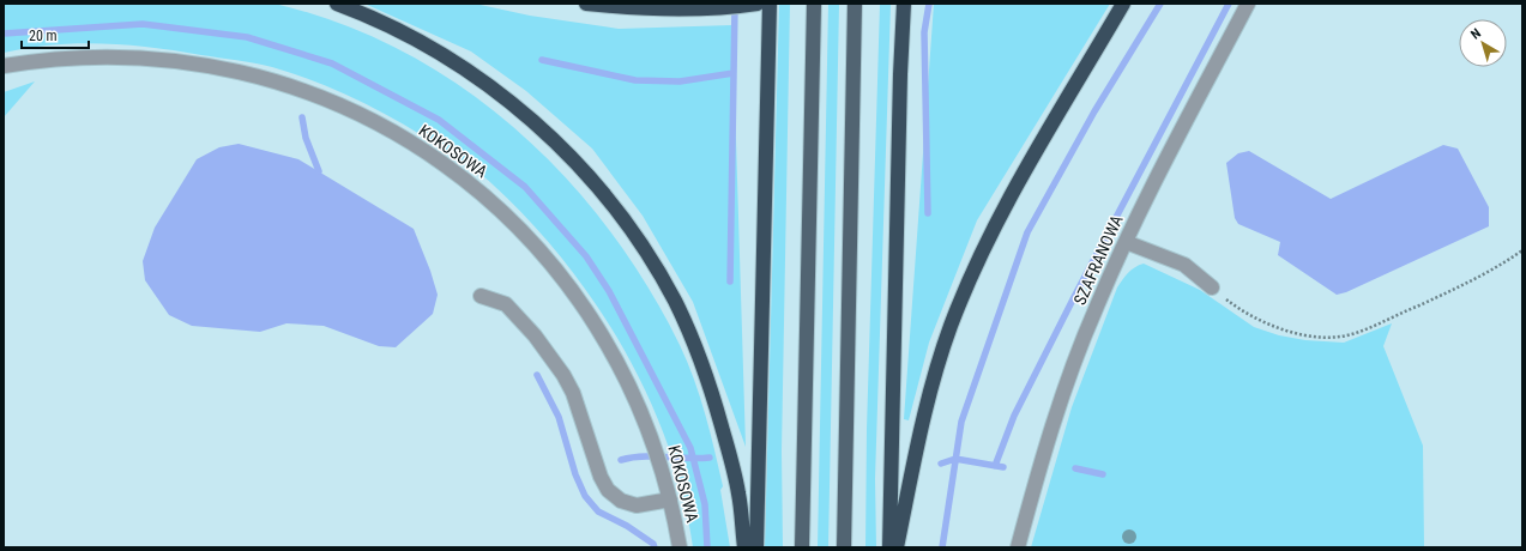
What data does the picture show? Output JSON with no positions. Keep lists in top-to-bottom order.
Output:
{
  "streets": {
    "street": ["KOKOSOWA", "SZAFRANOWA"]
  },
  "scale_bar": "20 m",
  "north": "top left"
}
